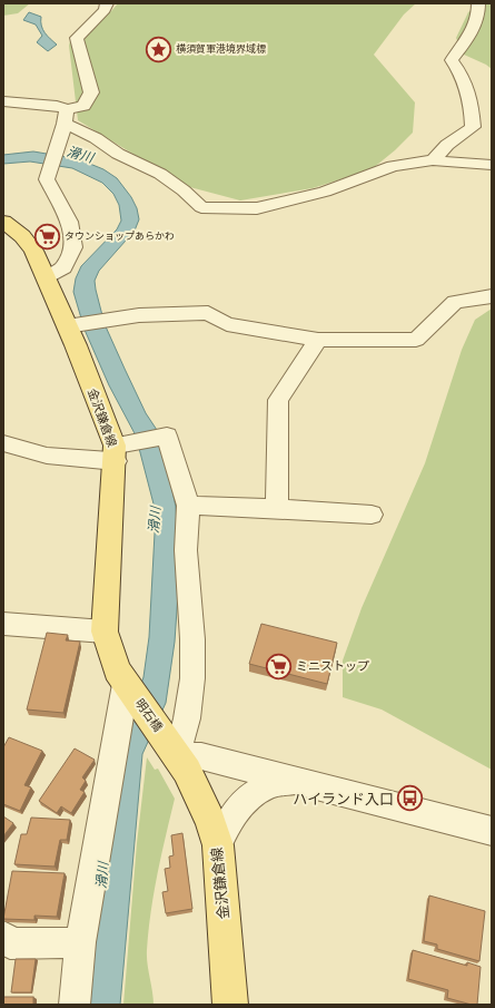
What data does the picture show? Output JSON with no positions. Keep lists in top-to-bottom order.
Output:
{
  "streets": {
    "main road": ["金沢鎌倉線", "明石橋"]
  },
  "crossings": [
    ["金沢鎌倉線", "明石橋"]
  ],
  "water": ["滑川"],
  "places": {
    "place": ["横須賀軍港境界域標"],
    "supermarket": ["タウンショップあらかわ", "ミニストップ"],
    "bus stop": ["ハイランド入口"]
  }
}
